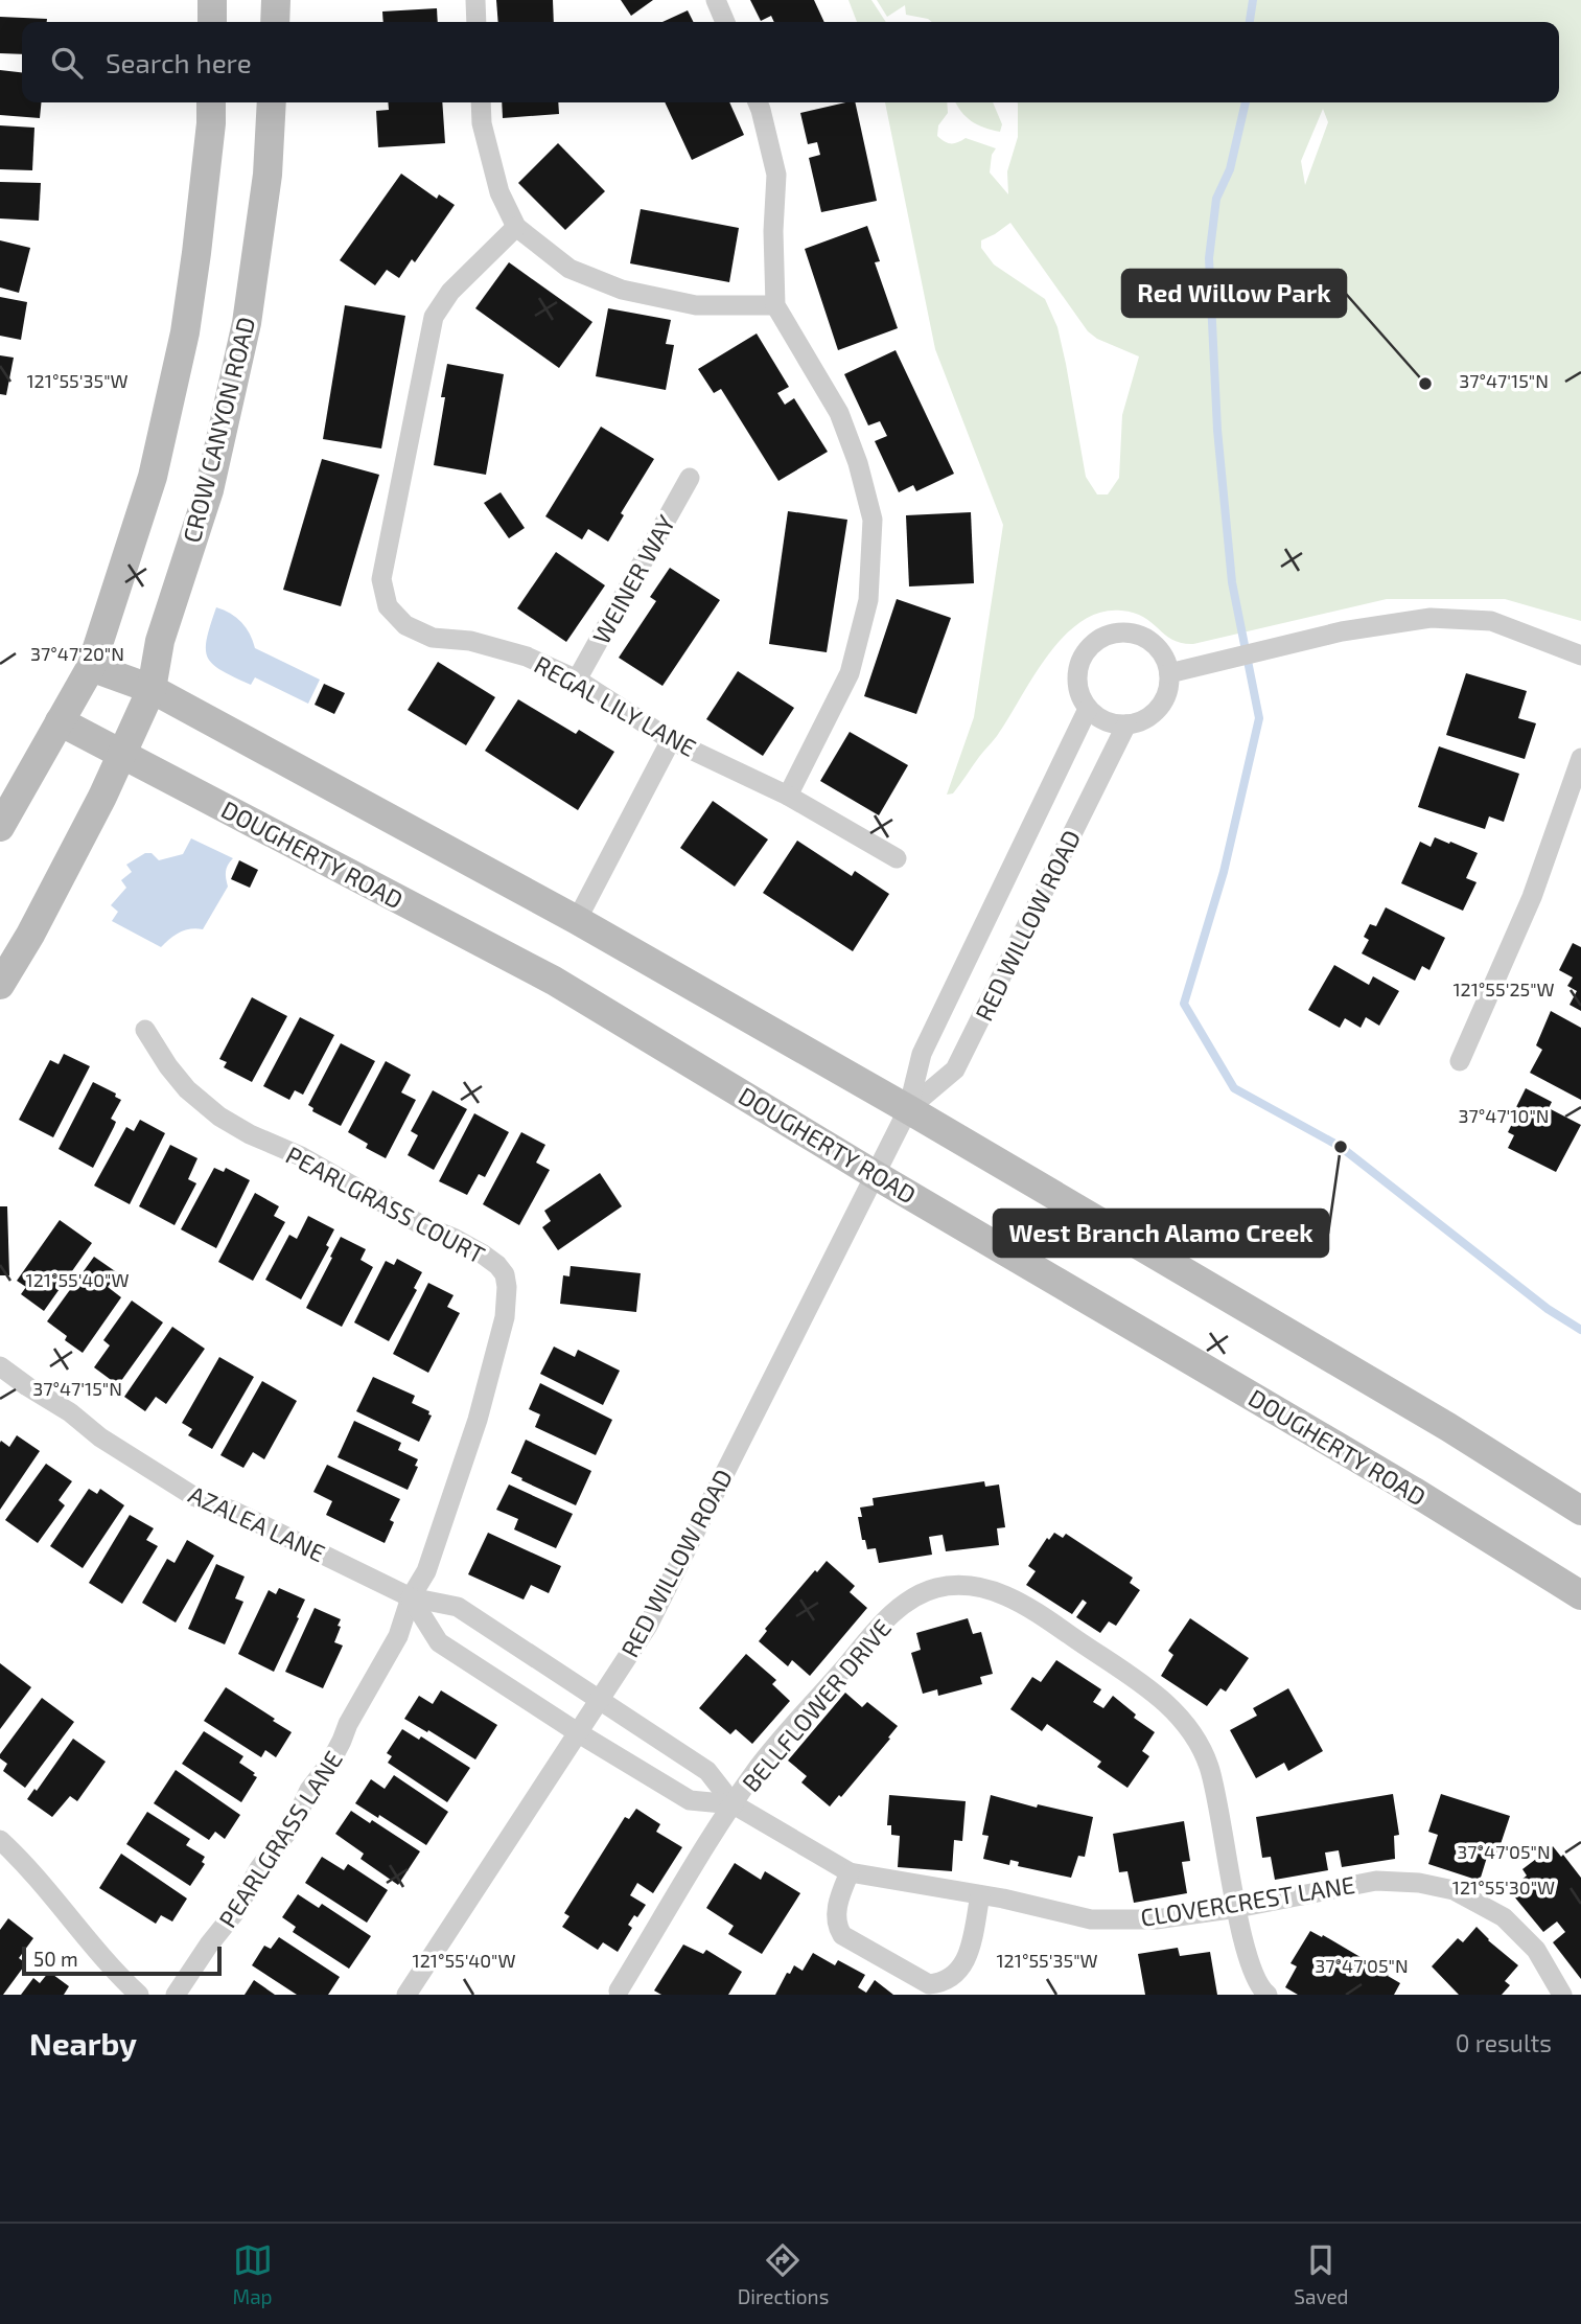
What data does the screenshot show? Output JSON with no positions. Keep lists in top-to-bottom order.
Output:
{
  "streets": {
    "main road": ["CROW CANYON ROAD", "DOUGHERTY ROAD"],
    "street": [
      "WEINER WAY",
      "REGAL LILY LANE",
      "RED WILLOW ROAD",
      "PEARLGRASS COURT",
      "AZALEA LANE",
      "BELLFLOWER DRIVE",
      "PEARLGRASS LANE",
      "CLOVERCREST LANE"
    ]
  },
  "crossings": [
    ["CROW CANYON ROAD", "DOUGHERTY ROAD"],
    ["WEINER WAY", "REGAL LILY LANE"],
    ["DOUGHERTY ROAD", "RED WILLOW ROAD"],
    ["RED WILLOW ROAD", "AZALEA LANE"],
    ["RED WILLOW ROAD", "CLOVERCREST LANE"],
    ["PEARLGRASS COURT", "AZALEA LANE"],
    ["PEARLGRASS COURT", "PEARLGRASS LANE"],
    ["AZALEA LANE", "PEARLGRASS LANE"],
    ["AZALEA LANE", "CLOVERCREST LANE"],
    ["BELLFLOWER DRIVE", "CLOVERCREST LANE"]
  ],
  "places": ["Red Willow Park", "West Branch Alamo Creek"],
  "scale_bar": "50 m",
  "page": {
    "search": "Search here",
    "scale": "50 m",
    "heading": ["Nearby", "0 results"],
    "nav": ["Map", "Directions", "Saved"]
  },
  "coordinates": [
    "37°47'15\"N",
    "121°55'35\"W",
    "37°47'20\"N",
    "121°55'25\"W",
    "37°47'10\"N",
    "121°55'40\"W",
    "37°47'05\"N",
    "121°55'30\"W"
  ]
}
